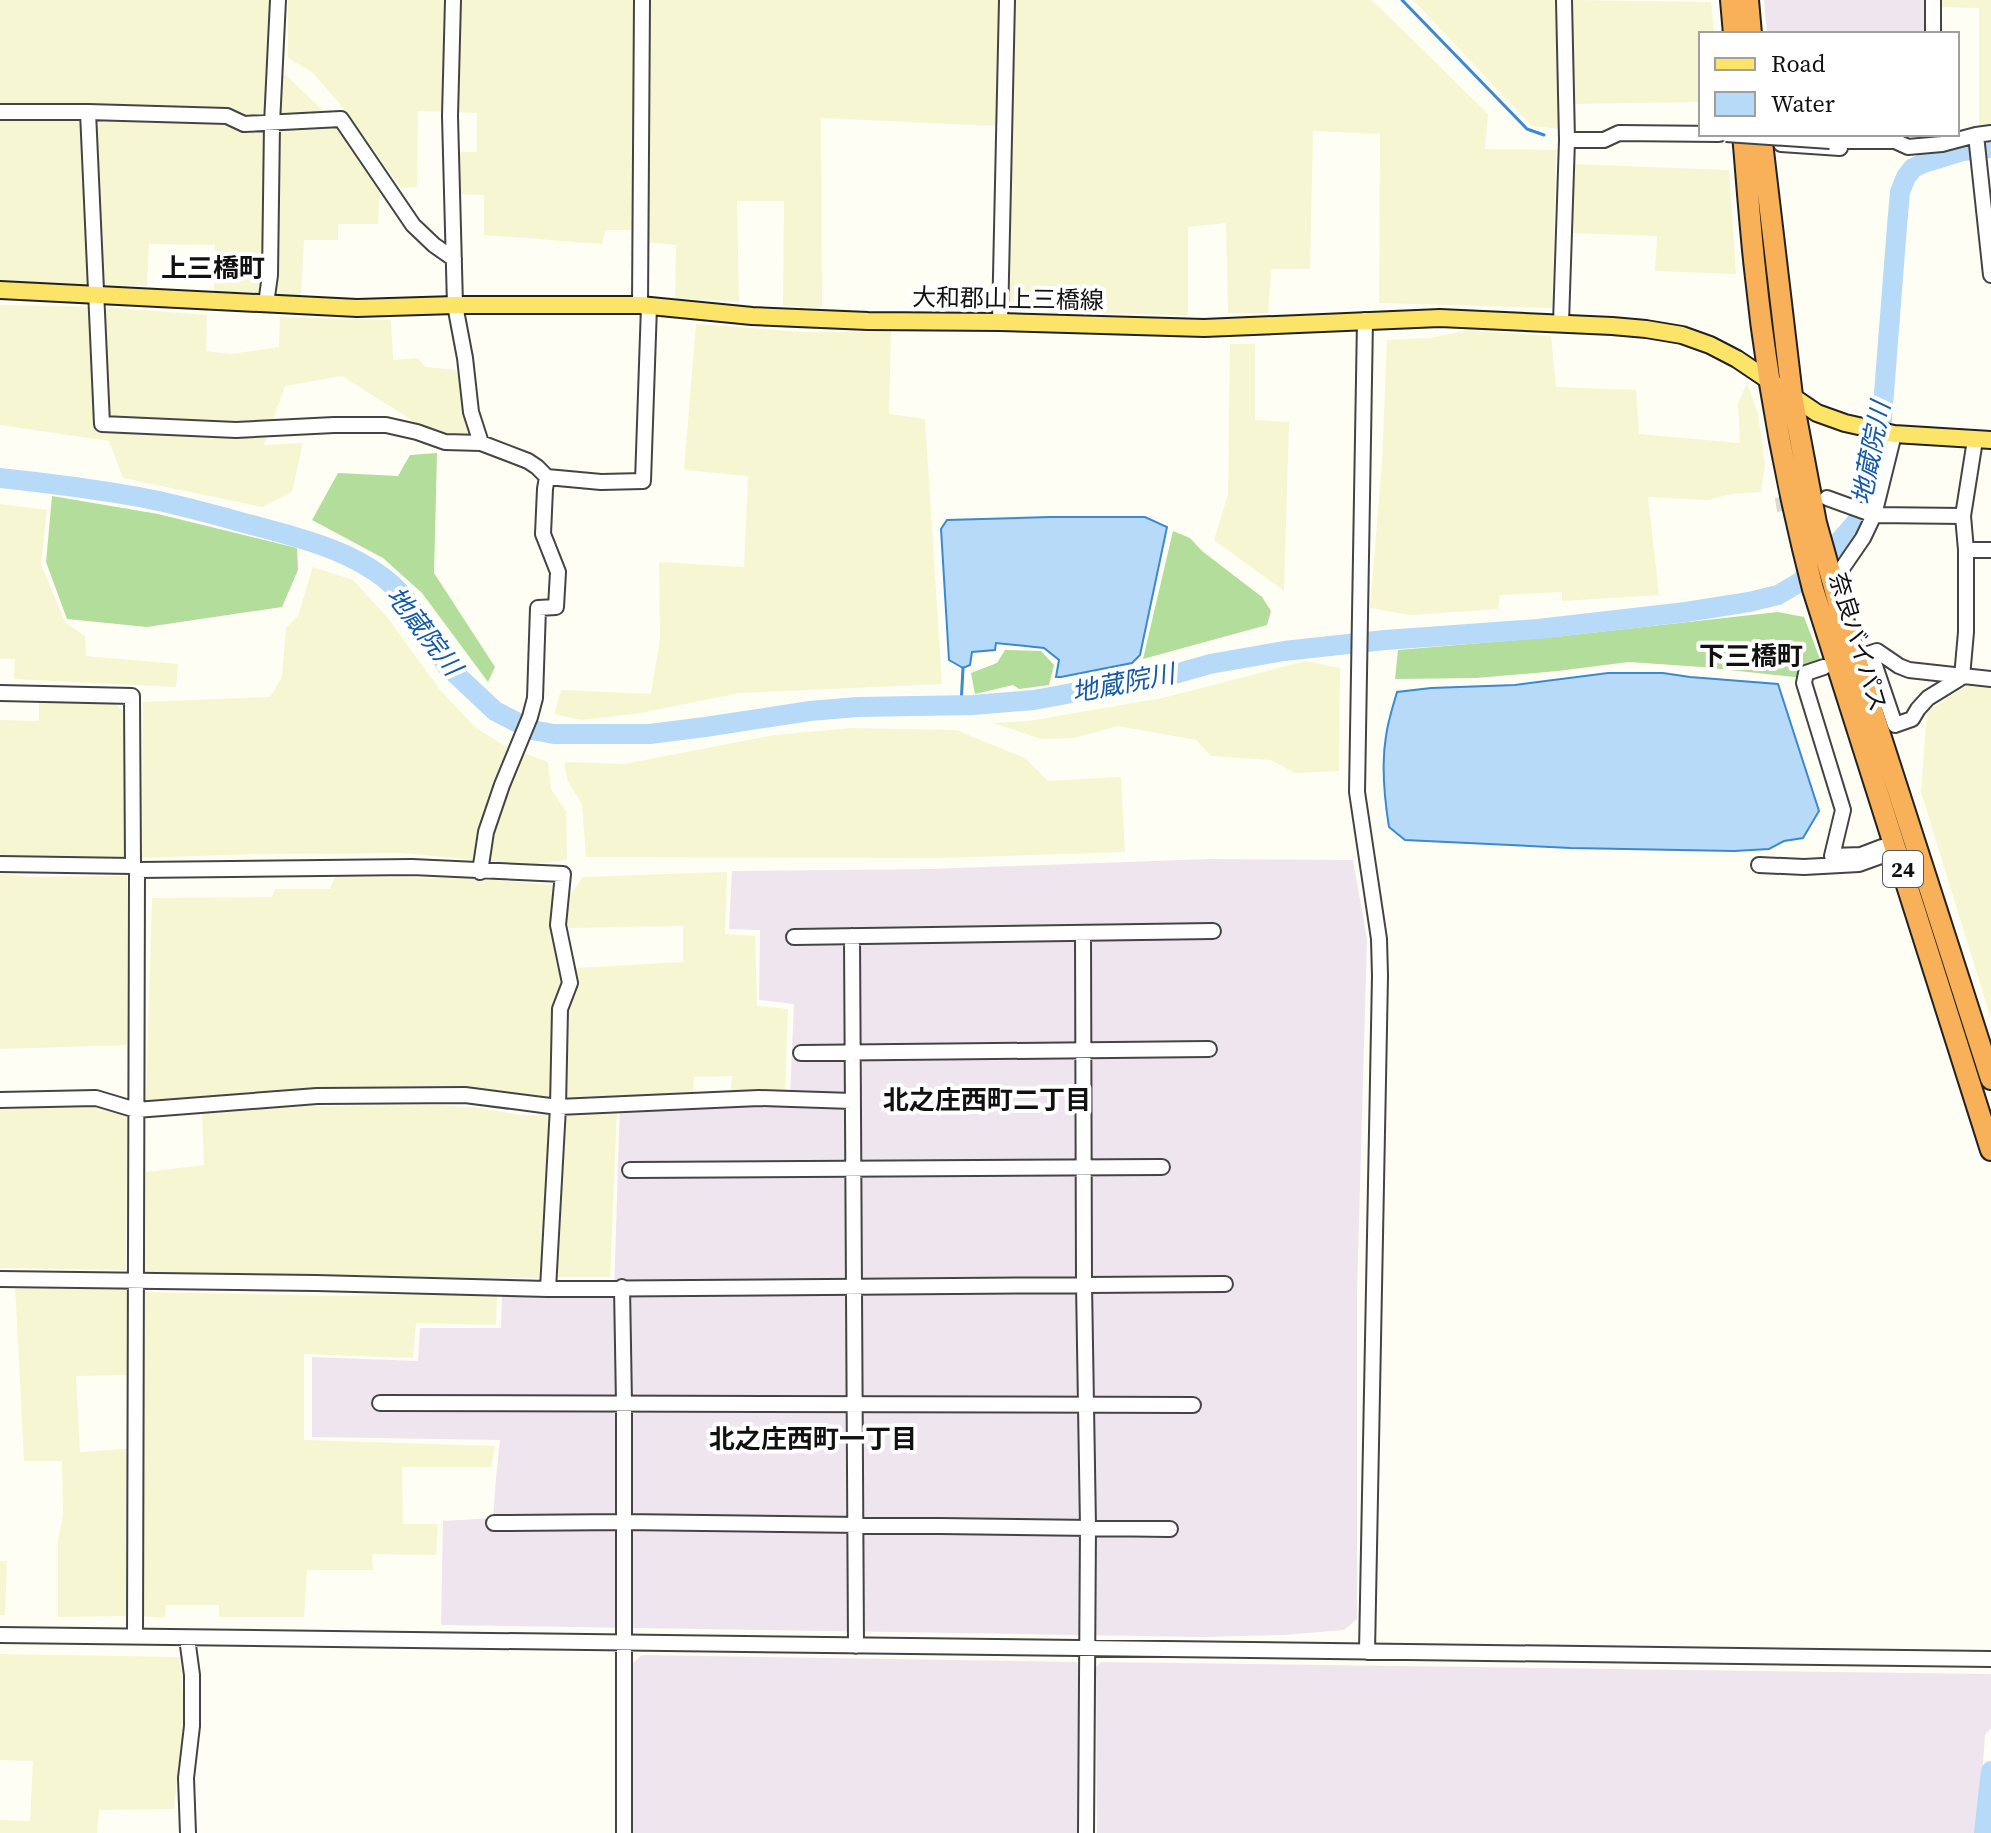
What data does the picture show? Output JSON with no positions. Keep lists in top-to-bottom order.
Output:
{
  "streets": {
    "highway": ["奈良バイパス", "24"],
    "main road": ["大和郡山上三橋線"]
  },
  "crossings": [
    ["大和郡山上三橋線", "奈良バイパス"]
  ],
  "districts": [
    "上三橋町",
    "下三橋町",
    "北之庄西町二丁目",
    "北之庄西町一丁目"
  ],
  "water": ["地蔵院川"],
  "legend": ["Road", "Water"]
}
